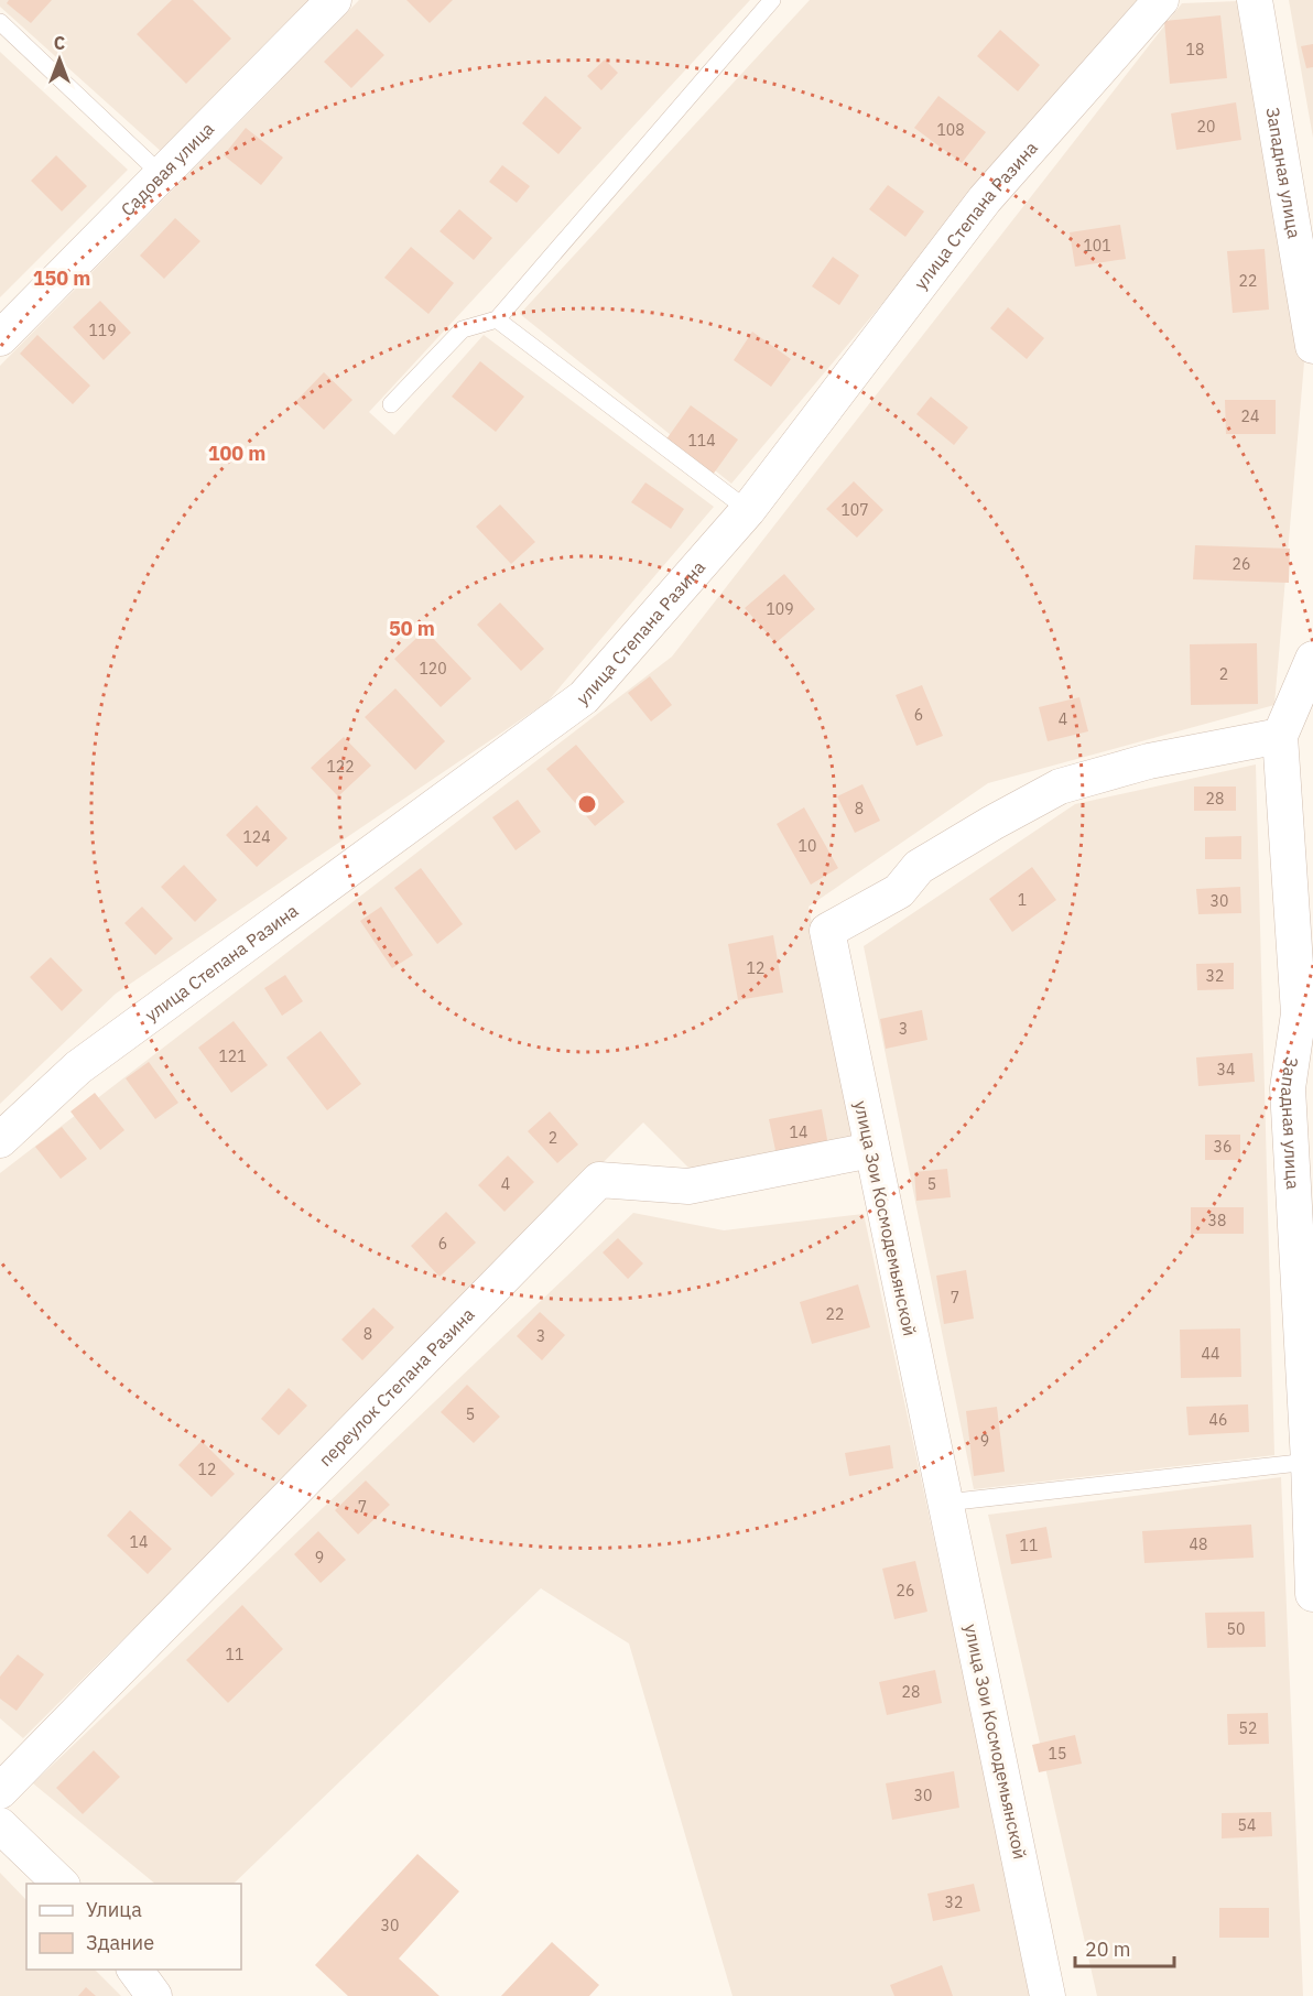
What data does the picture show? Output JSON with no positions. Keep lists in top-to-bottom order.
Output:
{
  "streets": {
    "street": [
      "Садовая улица",
      "Западная улица",
      "улица Степана Разина",
      "улица Зои Космодемьянской",
      "переулок Степана Разина"
    ]
  },
  "crossings": [
    ["Западная улица", "улица Зои Космодемьянской"],
    ["улица Зои Космодемьянской", "переулок Степана Разина"]
  ],
  "house_numbers": [
    "18",
    "20",
    "108",
    "101",
    "22",
    "119",
    "24",
    "114",
    "107",
    "26",
    "109",
    "120",
    "2",
    "6",
    "4",
    "122",
    "28",
    "8",
    "124",
    "10",
    "1",
    "30",
    "12",
    "32",
    "3",
    "121",
    "34",
    "14",
    "2",
    "36",
    "4",
    "5",
    "38",
    "6",
    "7",
    "22",
    "8",
    "3",
    "44",
    "5",
    "46",
    "9",
    "12",
    "7",
    "14",
    "48",
    "11",
    "9",
    "26",
    "50",
    "11",
    "28",
    "52",
    "15",
    "30",
    "54",
    "32",
    "30"
  ],
  "legend": ["Улица", "Здание"],
  "scale_bar": "20 m",
  "north": "top",
  "rings": ["150 m", "100 m", "50 m"]
}
